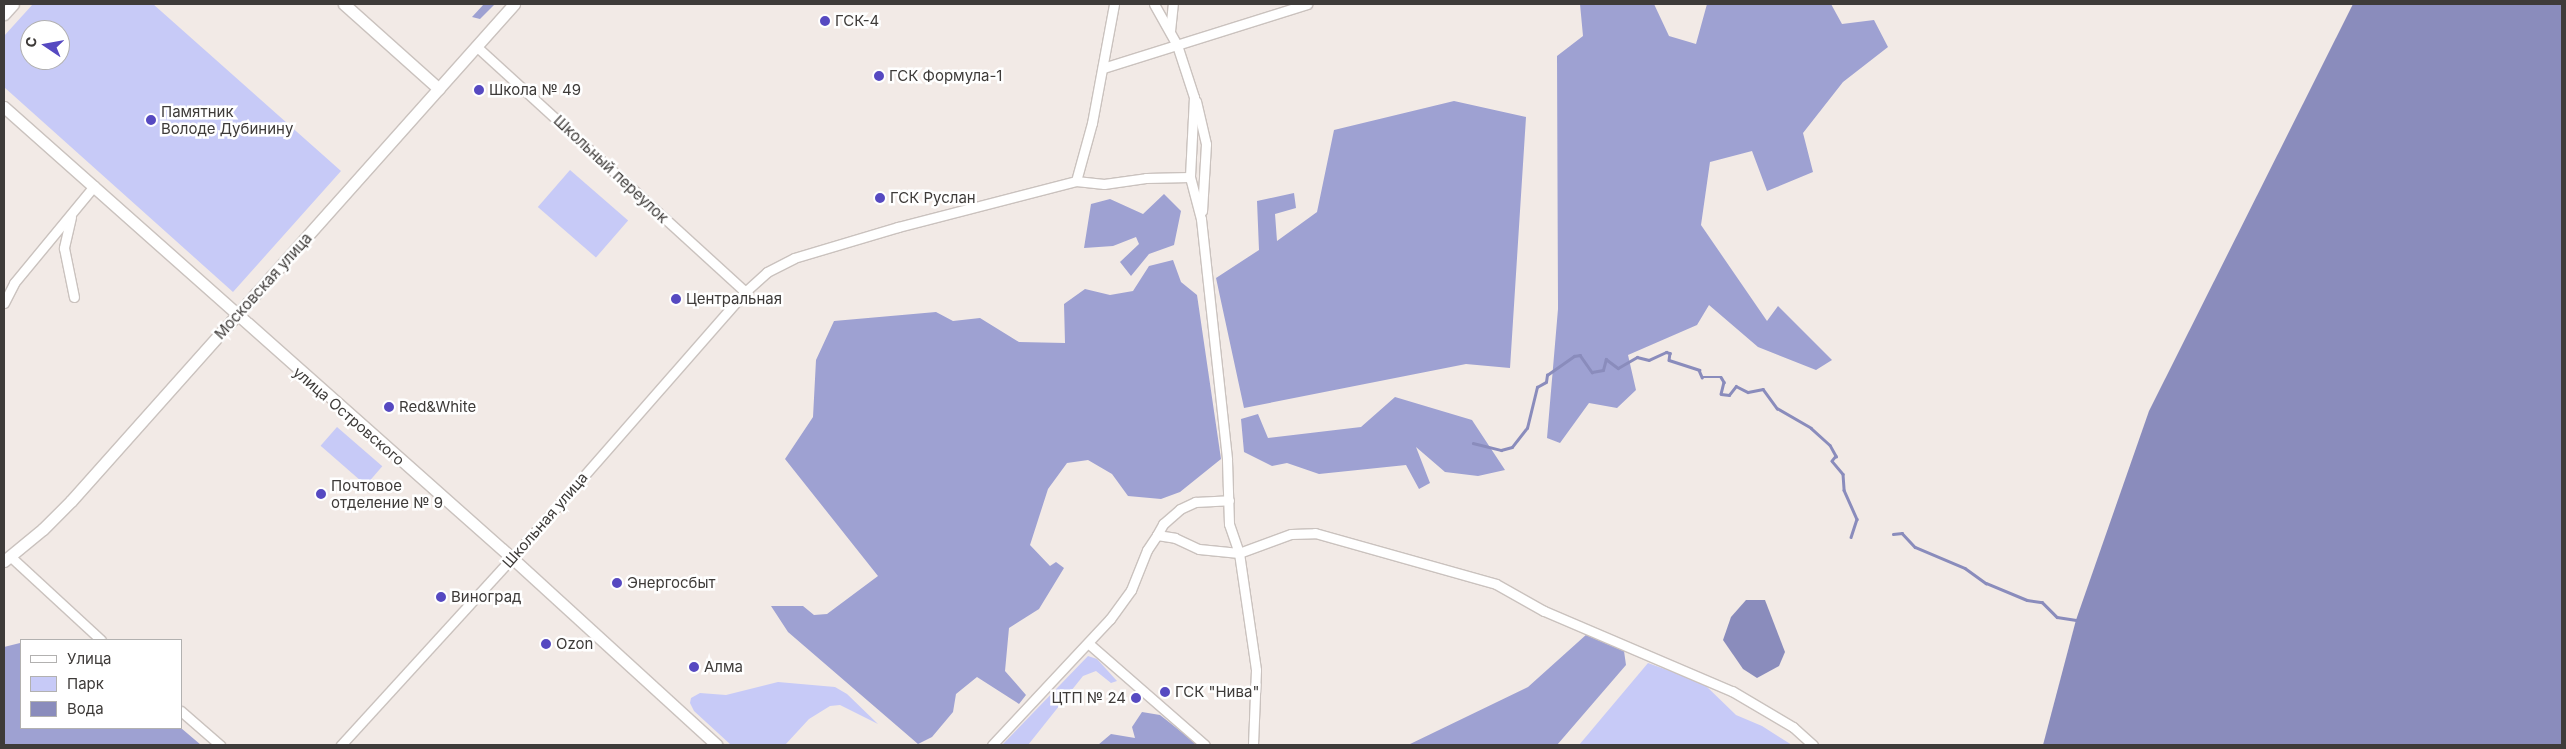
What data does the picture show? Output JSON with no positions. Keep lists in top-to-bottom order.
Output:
{
  "streets": {
    "main road": ["Московская улица", "улица Островского"],
    "street": ["Школьный переулок", "Школьная улица"]
  },
  "crossings": [
    ["Школьный переулок", "Московская улица"],
    ["Школьный переулок", "Школьная улица"],
    ["Московская улица", "улица Островского"],
    ["улица Островского", "Школьная улица"]
  ],
  "places": [
    "ГСК-4",
    "ГСК Формула-1",
    "Школа № 49",
    "Памятник Володе Дубинину",
    "ГСК Руслан",
    "Центральная",
    "Red&White",
    "Почтовое отделение № 9",
    "Энергосбыт",
    "Виноград",
    "Ozon",
    "Алма",
    "ГСК \"Нива\"",
    "ЦТП № 24"
  ],
  "legend": ["Улица", "Парк", "Вода"],
  "north": "left"
}
